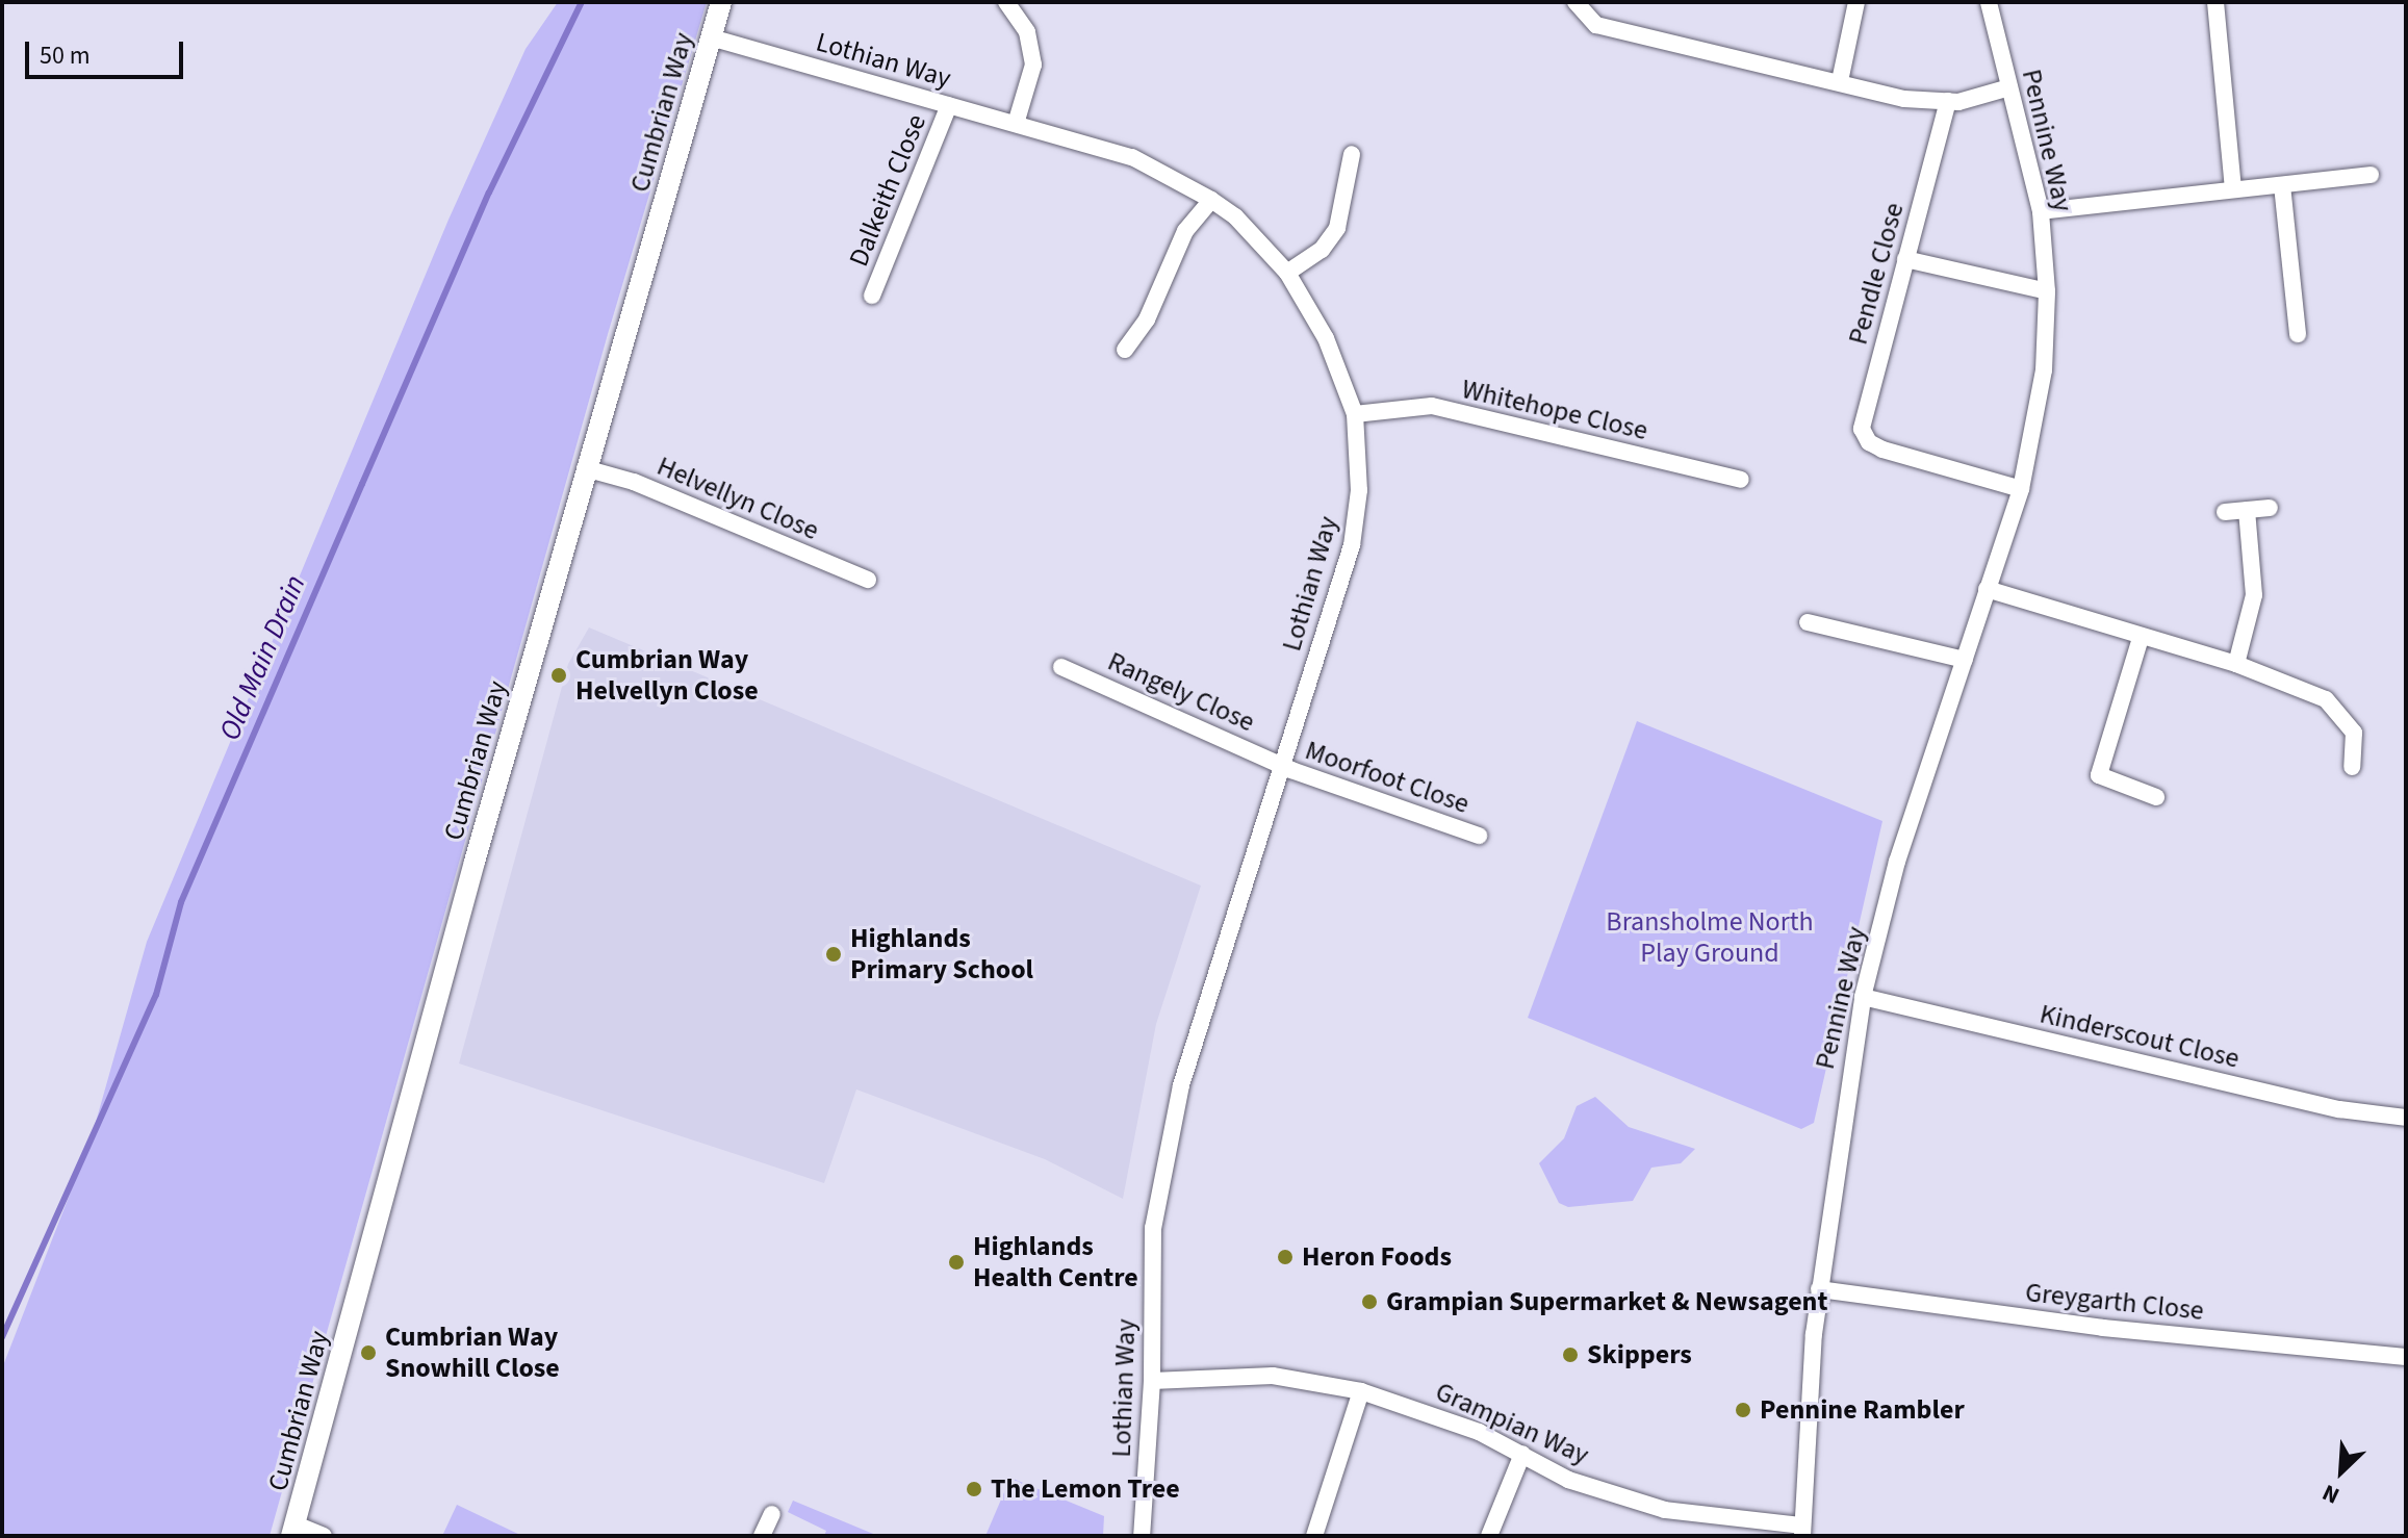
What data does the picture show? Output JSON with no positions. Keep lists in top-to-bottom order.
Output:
{
  "streets": {
    "street": [
      "Lothian Way",
      "Cumbrian Way",
      "Pennine Way",
      "Dalkeith Close",
      "Pendle Close",
      "Whitehope Close",
      "Helvellyn Close",
      "Rangely Close",
      "Moorfoot Close",
      "Kinderscout Close",
      "Greygarth Close",
      "Grampian Way"
    ]
  },
  "crossings": [
    ["Lothian Way", "Cumbrian Way"],
    ["Lothian Way", "Dalkeith Close"],
    ["Lothian Way", "Whitehope Close"],
    ["Lothian Way", "Rangely Close"],
    ["Lothian Way", "Moorfoot Close"],
    ["Lothian Way", "Grampian Way"],
    ["Cumbrian Way", "Helvellyn Close"],
    ["Pennine Way", "Pendle Close"],
    ["Pennine Way", "Kinderscout Close"],
    ["Pennine Way", "Greygarth Close"],
    ["Pennine Way", "Grampian Way"],
    ["Rangely Close", "Moorfoot Close"]
  ],
  "water": ["Old Main Drain"],
  "parks": ["Bransholme North Play Ground"],
  "places": [
    "Cumbrian Way Helvellyn Close",
    "Highlands Primary School",
    "Heron Foods",
    "Highlands Health Centre",
    "Grampian Supermarket & Newsagent",
    "Cumbrian Way Snowhill Close",
    "Skippers",
    "Pennine Rambler",
    "The Lemon Tree"
  ],
  "scale_bar": "50 m",
  "north": "bottom left"
}
